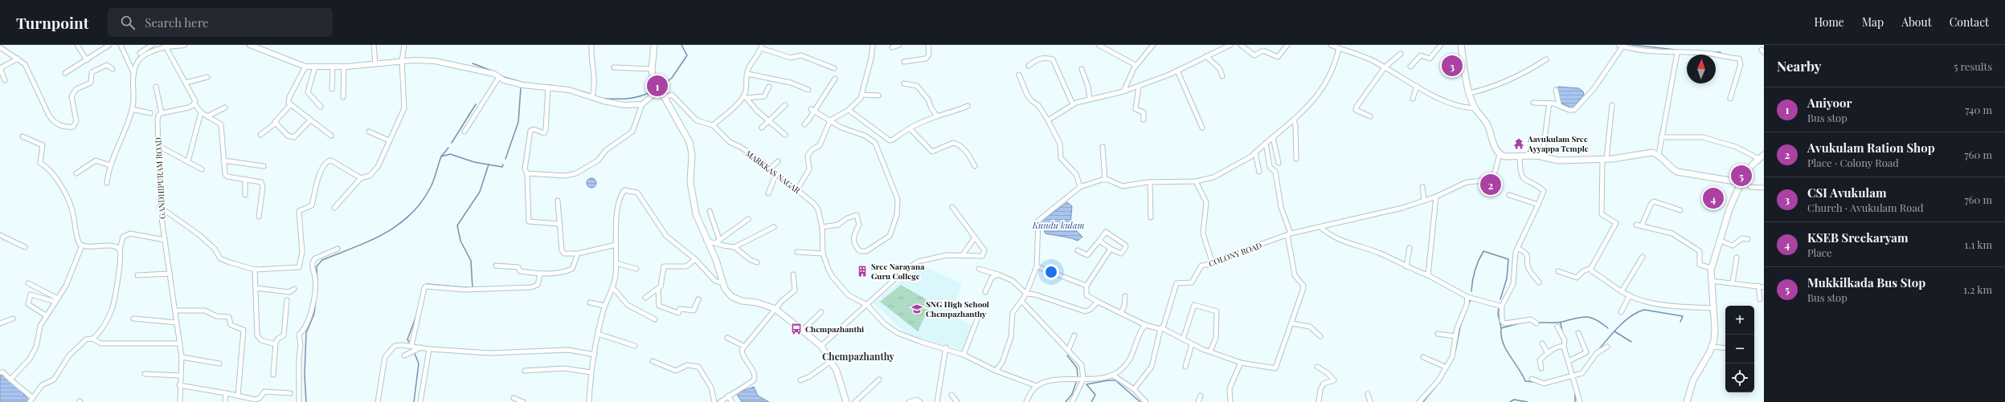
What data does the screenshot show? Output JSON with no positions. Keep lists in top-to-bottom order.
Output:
{
  "streets": {
    "street": ["MARKKAS NAGAR", "GANDHIPURAM ROAD", "COLONY ROAD"]
  },
  "districts": ["Chempazhanthy"],
  "water": ["Kundu kulam"],
  "places": {
    "temple": ["Aavukulam Sree Ayyappa Temple"],
    "building": ["Sree Narayana Guru College"],
    "school or university": ["SNG High School Chempazhanthy"],
    "bus stop": ["Chempazhanthi"]
  },
  "north": "top",
  "page": {
    "header": "Turnpoint",
    "search": "Search here",
    "nav": [
      "Home",
      "Map",
      "About",
      "Contact"
    ],
    "heading": ["Nearby", "5 results"],
    "pins": [
      "3",
      "1",
      "5",
      "2",
      "4"
    ],
    "list": [
      {
        "mark": "1",
        "name": "Aniyoor",
        "note": "Bus stop",
        "value": "740 m"
      },
      {
        "mark": "2",
        "name": "Avukulam Ration Shop",
        "note": "Place · Colony Road",
        "value": "760 m"
      },
      {
        "mark": "3",
        "name": "CSI Avukulam",
        "note": "Church · Avukulam Road",
        "value": "760 m"
      },
      {
        "mark": "4",
        "name": "KSEB Sreekaryam",
        "note": "Place",
        "value": "1.1 km"
      },
      {
        "mark": "5",
        "name": "Mukkilkada Bus Stop",
        "note": "Bus stop",
        "value": "1.2 km"
      }
    ],
    "map_buttons": ["+", "−"]
  }
}
